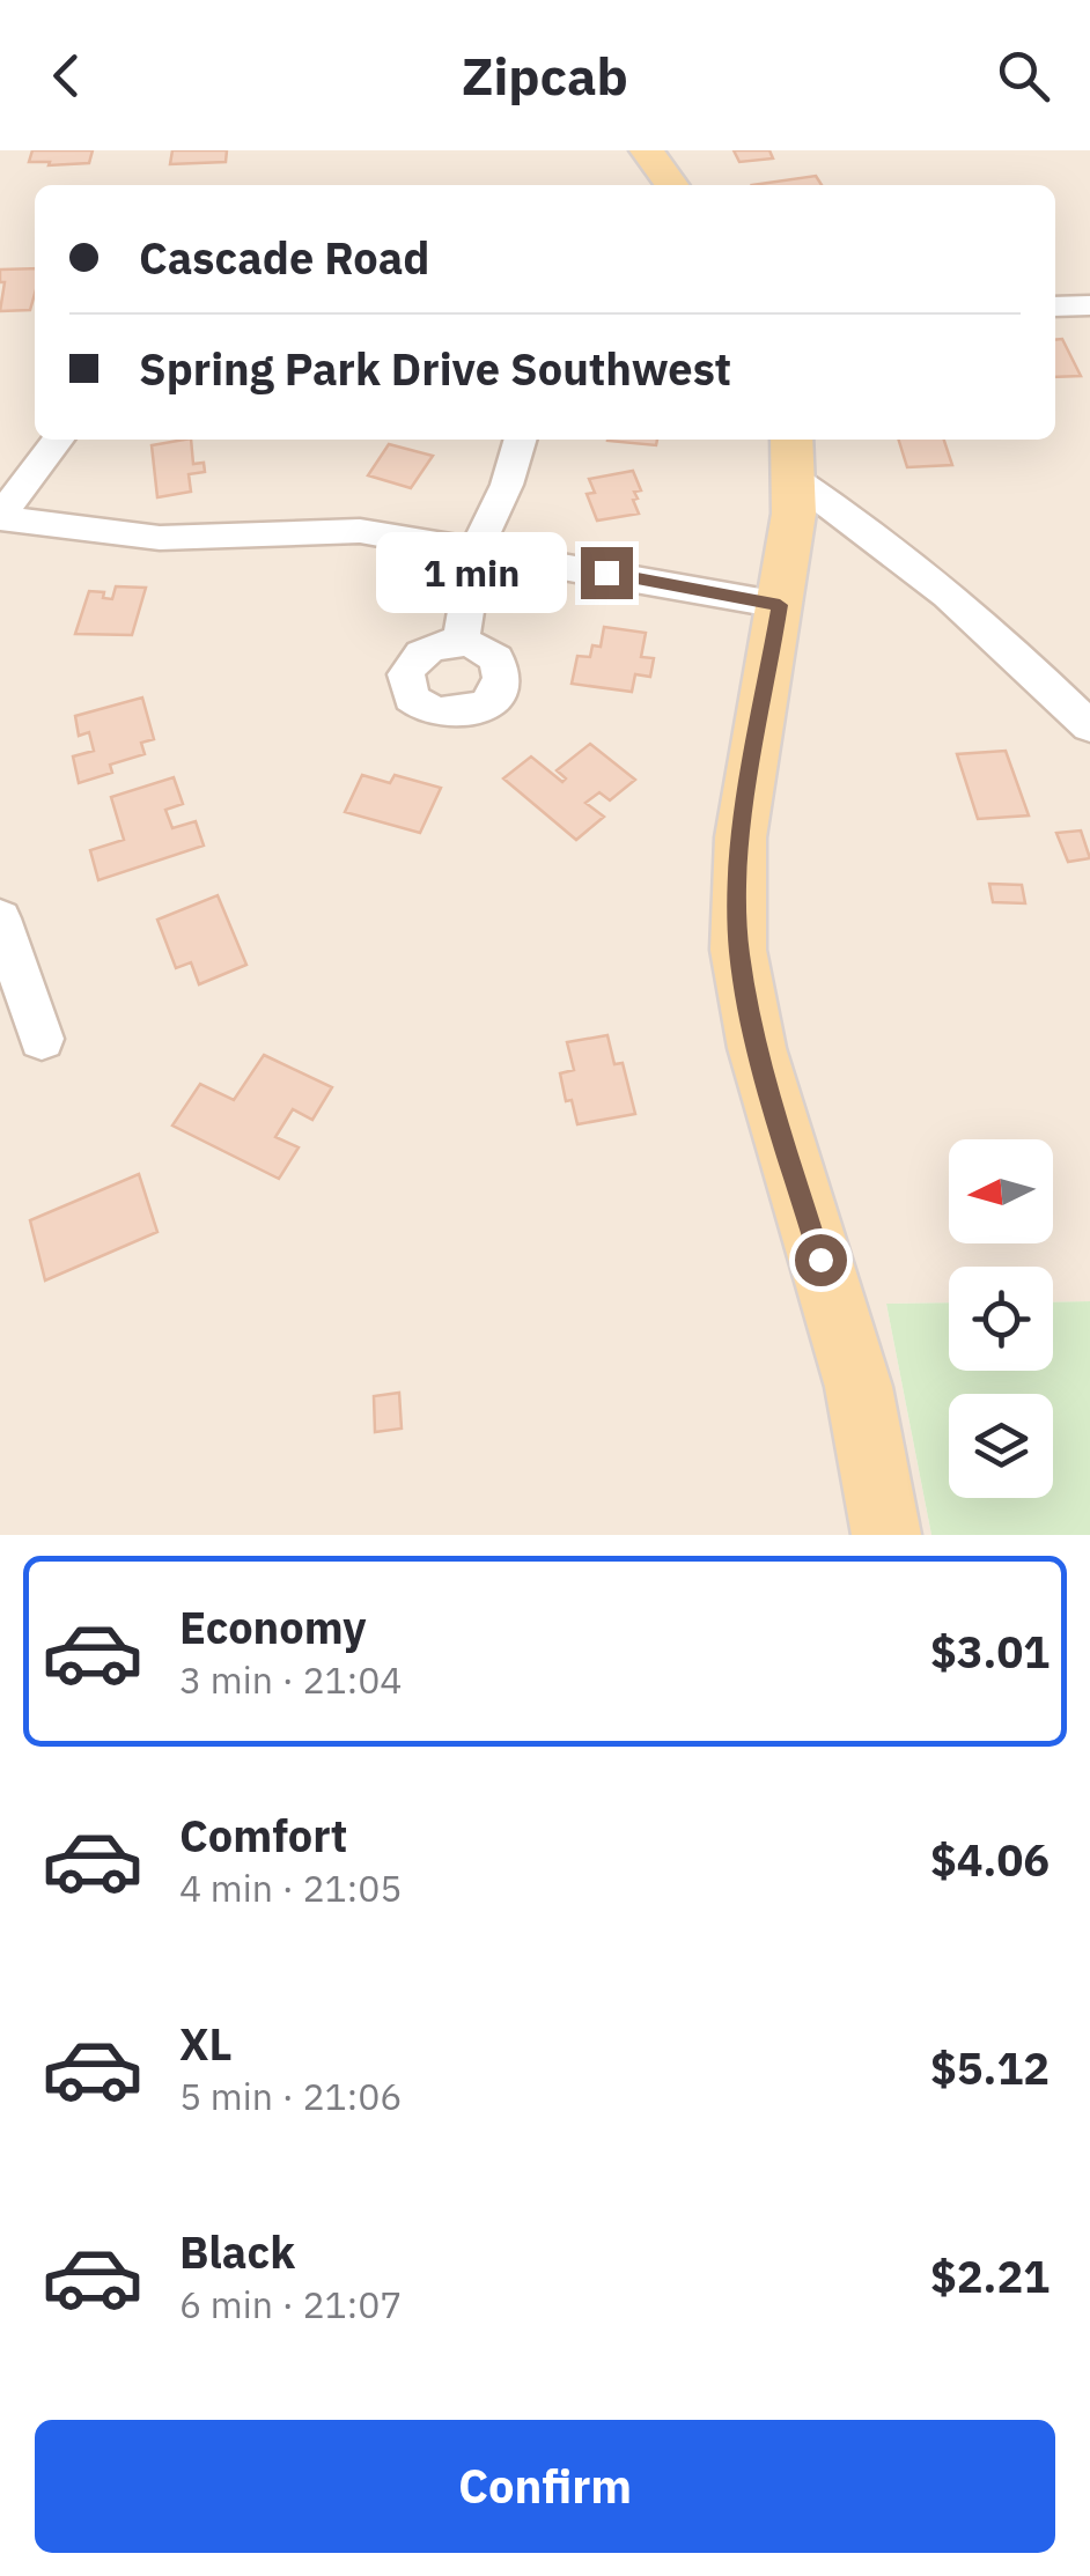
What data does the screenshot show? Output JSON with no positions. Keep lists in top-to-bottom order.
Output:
{
  "north": "left",
  "page": {
    "header": "Zipcab",
    "banner": ["Cascade Road", "Spring Park Drive Southwest"],
    "bubble": "1 min",
    "list": [
      {
        "name": "Economy",
        "note": "3 min · 21:04",
        "value": "$3.01"
      },
      {
        "name": "Comfort",
        "note": "4 min · 21:05",
        "value": "$4.06"
      },
      {
        "name": "XL",
        "note": "5 min · 21:06",
        "value": "$5.12"
      },
      {
        "name": "Black",
        "note": "6 min · 21:07",
        "value": "$2.21"
      }
    ],
    "buttons": "Confirm"
  }
}
